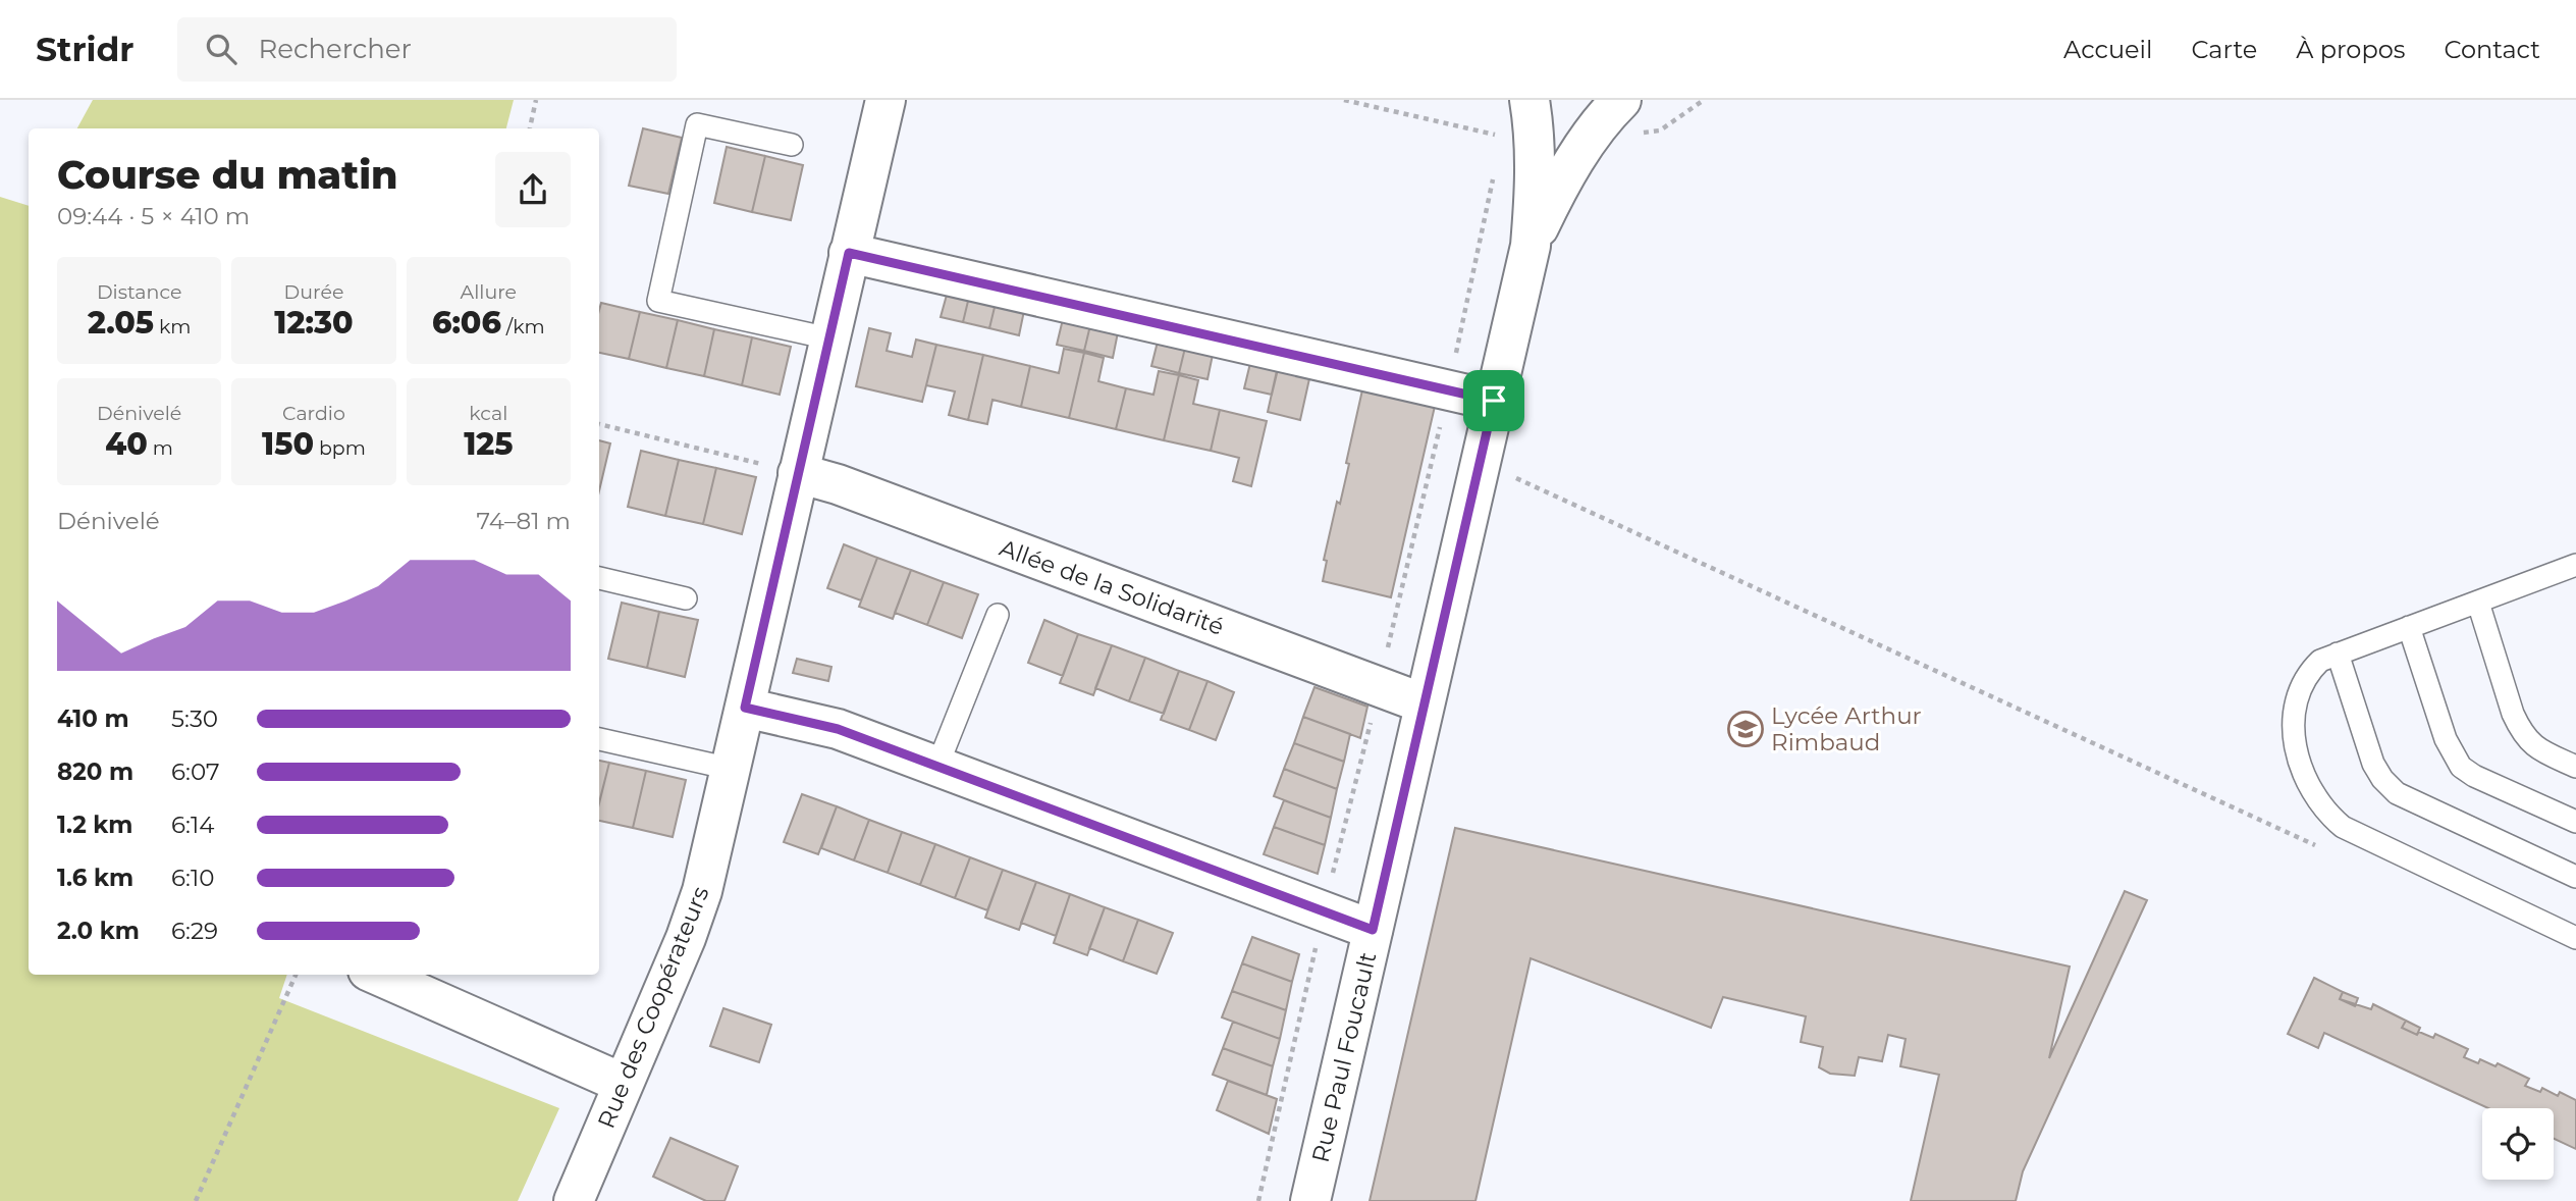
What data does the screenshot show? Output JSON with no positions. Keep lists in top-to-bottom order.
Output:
{
  "streets": {
    "street": ["Allée de la Solidarité", "Rue des Coopérateurs", "Rue Paul Foucault"]
  },
  "crossings": [
    ["Allée de la Solidarité", "Rue des Coopérateurs"],
    ["Allée de la Solidarité", "Rue Paul Foucault"]
  ],
  "places": {
    "school or university": ["Lycée Arthur Rimbaud"]
  },
  "page": {
    "header": "Stridr",
    "search": "Rechercher",
    "nav": [
      "Accueil",
      "Carte",
      "À propos",
      "Contact"
    ],
    "heading": ["Course du matin", "09:44 · 5 × 410 m"],
    "stats": [
      ["Distance", "2.05 km"],
      ["Durée", "12:30"],
      ["Allure", "6:06 /km"],
      ["Dénivelé", "40 m"],
      ["Cardio", "150 bpm"],
      ["kcal", "125"]
    ],
    "chart": ["Dénivelé", "74–81 m"],
    "list": [
      {
        "name": "410 m",
        "note": "5:30"
      },
      {
        "name": "820 m",
        "note": "6:07"
      },
      {
        "name": "1.2 km",
        "note": "6:14"
      },
      {
        "name": "1.6 km",
        "note": "6:10"
      },
      {
        "name": "2.0 km",
        "note": "6:29"
      }
    ]
  }
}
